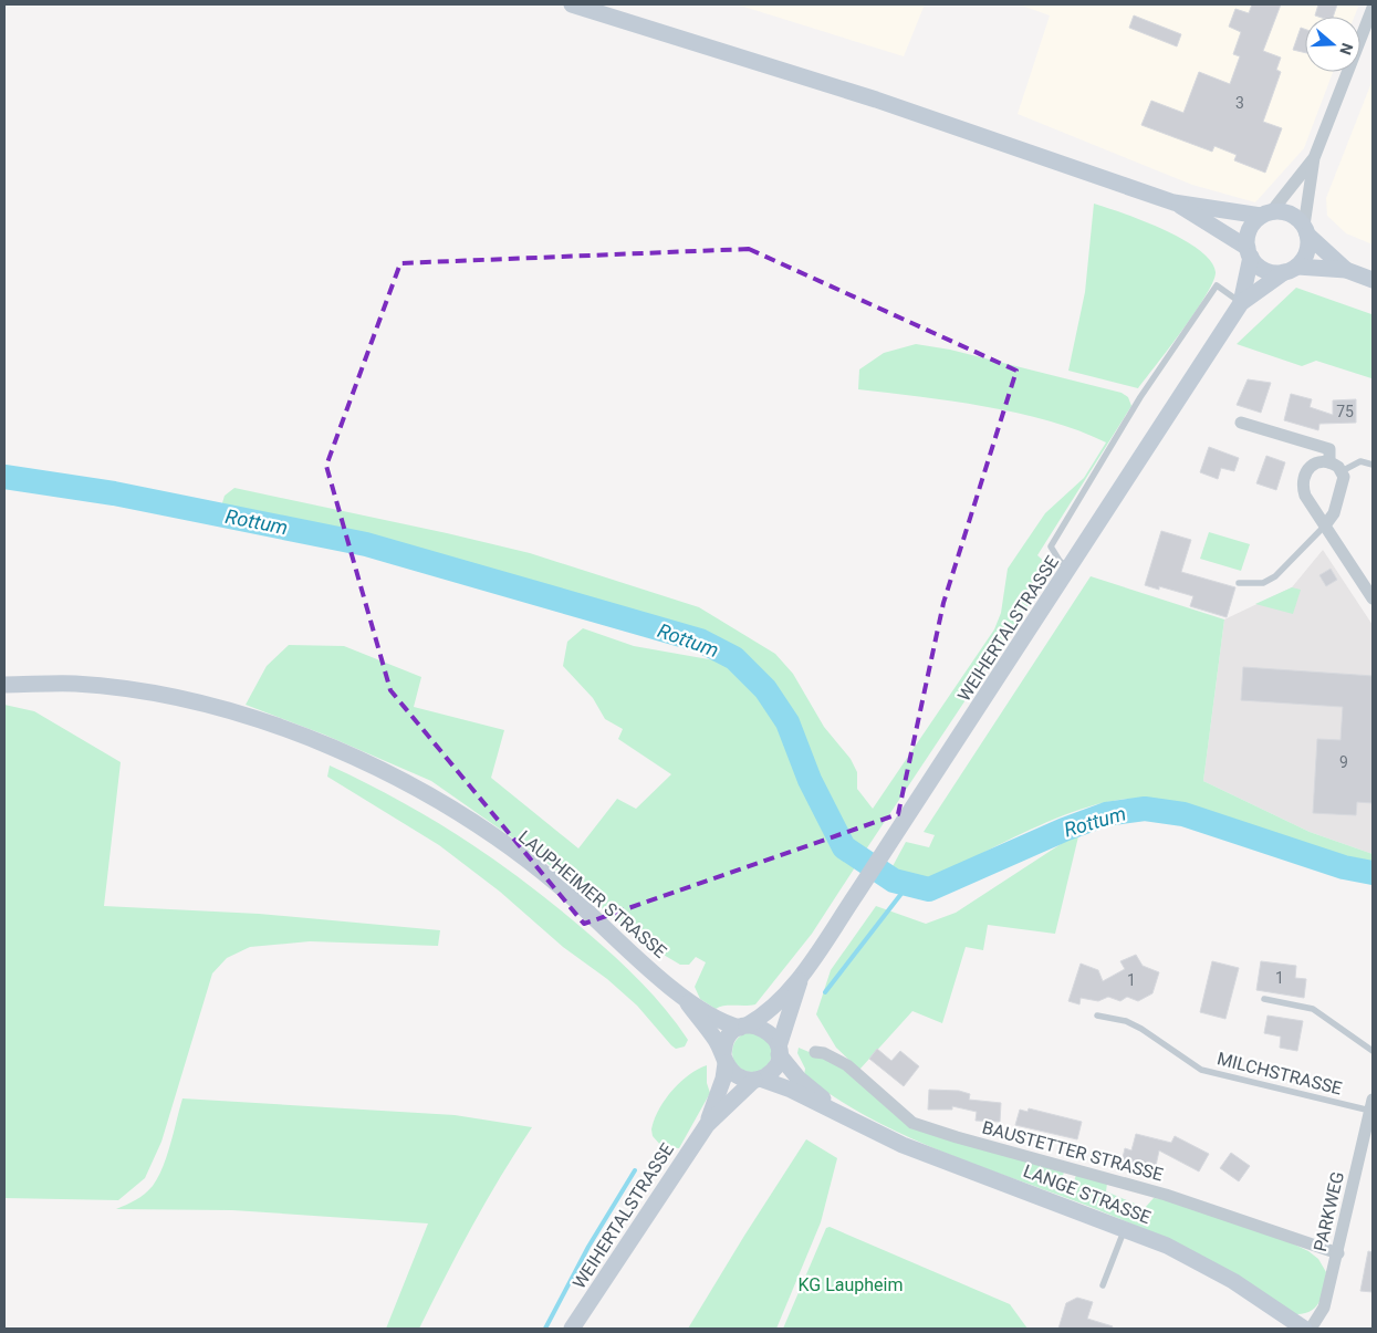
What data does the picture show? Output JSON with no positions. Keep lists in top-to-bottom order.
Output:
{
  "streets": {
    "street": [
      "WEIHERTALSTRASSE",
      "LAUPHEIMER STRASSE",
      "BAUSTETTER STRASSE",
      "LANGE STRASSE",
      "PARKWEG"
    ],
    "lane": ["MILCHSTRASSE"]
  },
  "crossings": [
    ["WEIHERTALSTRASSE", "LAUPHEIMER STRASSE"],
    ["WEIHERTALSTRASSE", "LANGE STRASSE"],
    ["LAUPHEIMER STRASSE", "LANGE STRASSE"],
    ["MILCHSTRASSE", "PARKWEG"],
    ["BAUSTETTER STRASSE", "PARKWEG"]
  ],
  "water": ["Rottum"],
  "parks": ["KG Laupheim"],
  "house_numbers": [
    "3",
    "75",
    "9",
    "1",
    "1"
  ],
  "north": "right"
}
